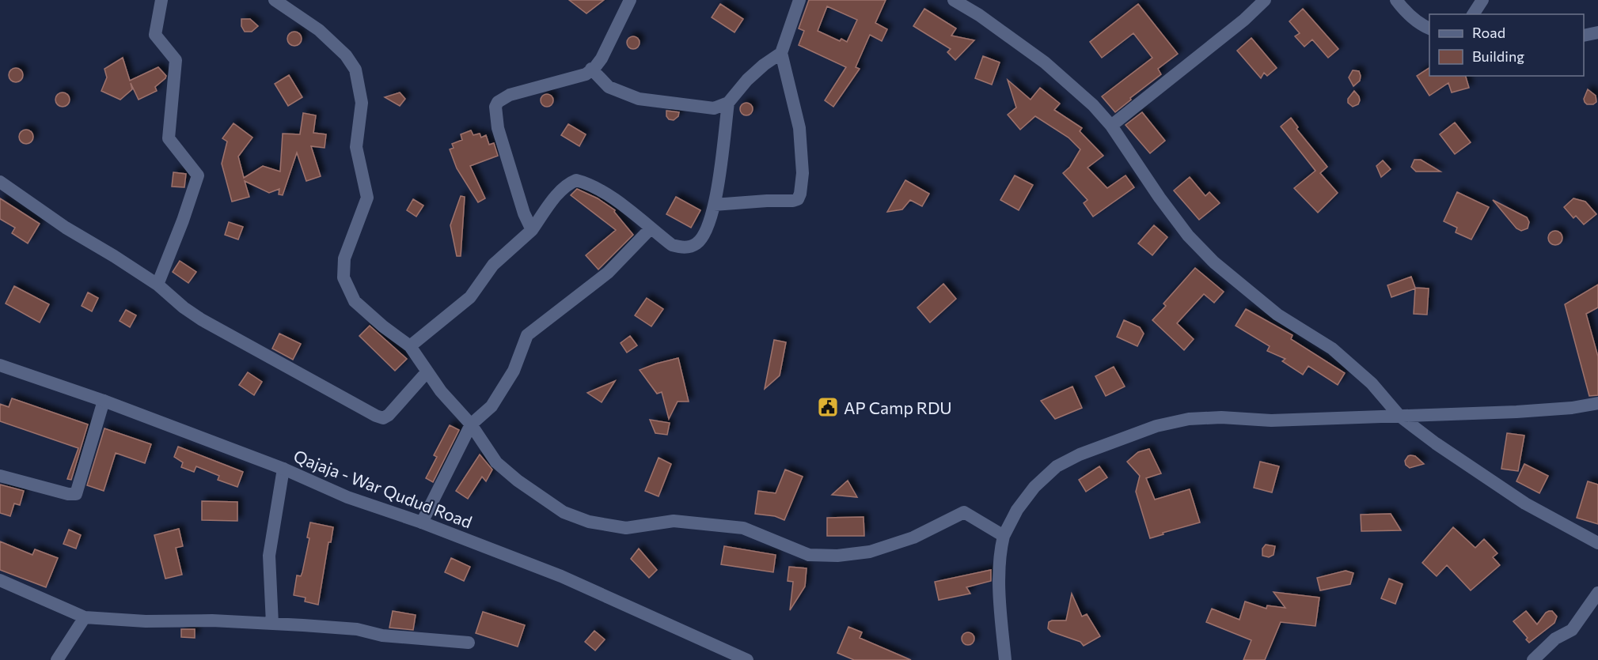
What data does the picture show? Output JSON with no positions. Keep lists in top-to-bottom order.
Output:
{
  "streets": {
    "street": ["Qajaja - War Qudud Road"]
  },
  "places": {
    "public building": ["AP Camp RDU"]
  },
  "legend": ["Road", "Building"]
}
